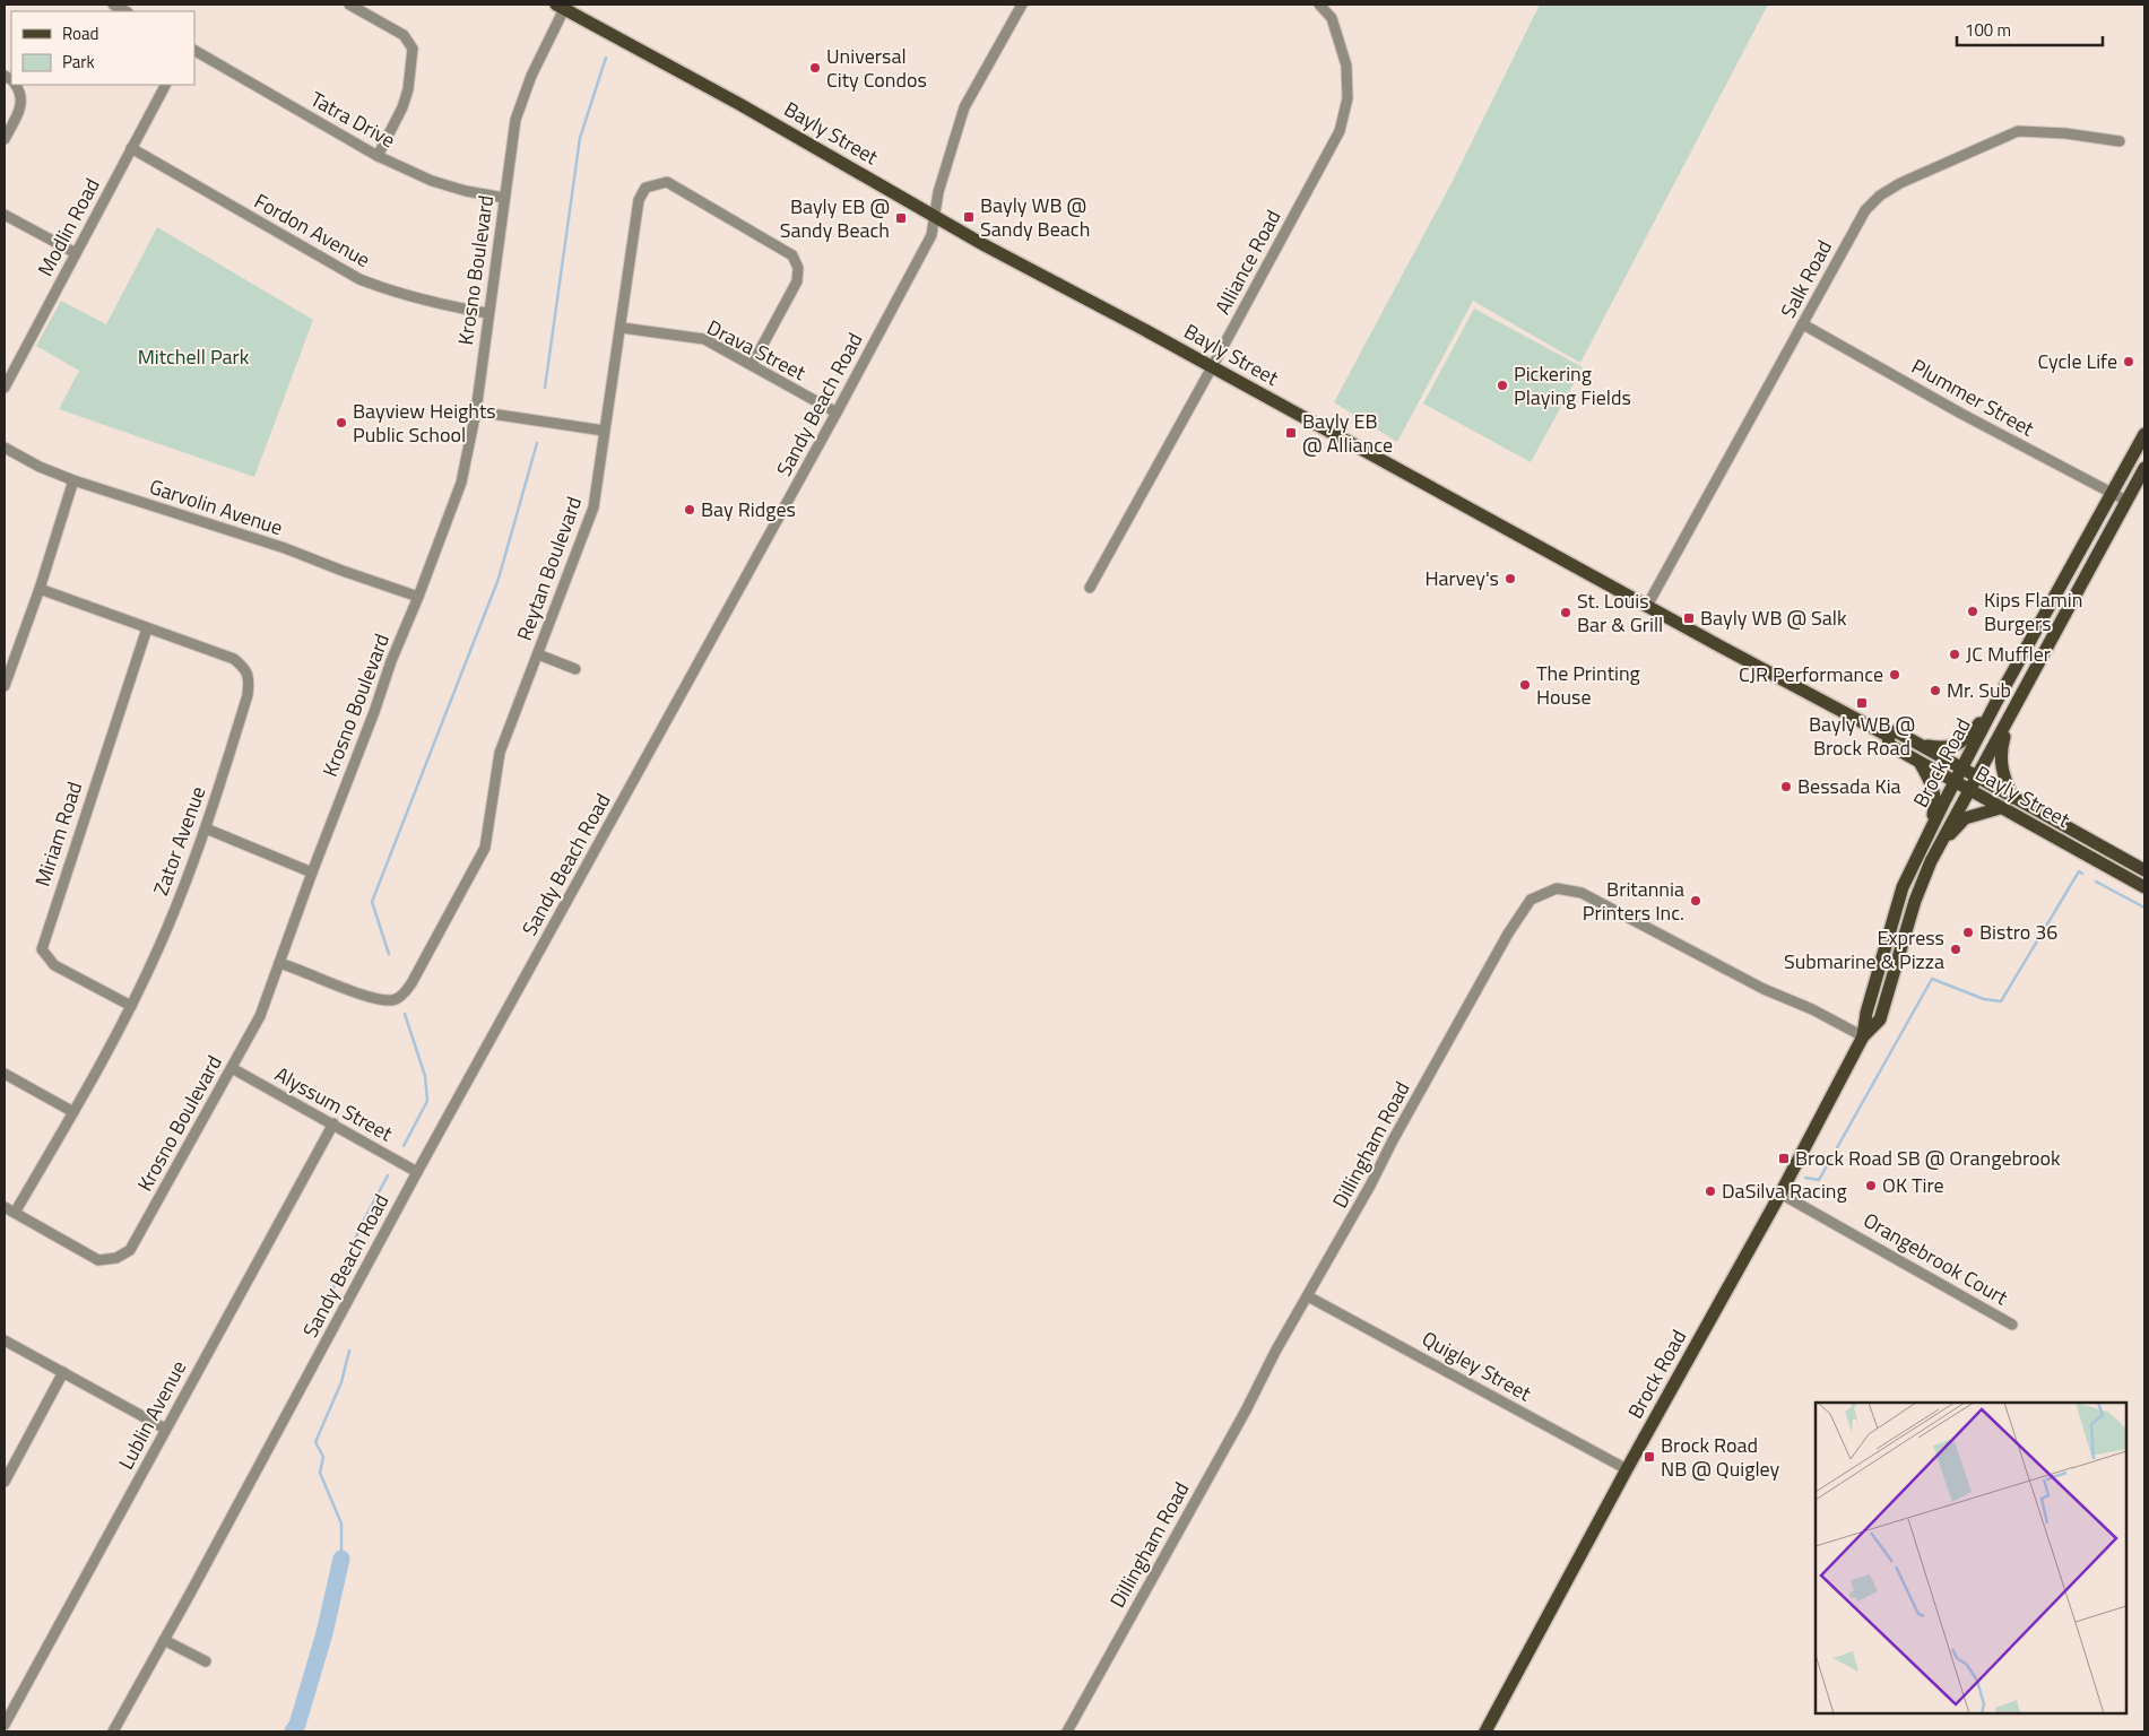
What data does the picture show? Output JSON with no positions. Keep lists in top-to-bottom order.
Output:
{
  "streets": {
    "main road": ["Bayly Street", "Brock Road"],
    "street": [
      "Tatra Drive",
      "Modlin Road",
      "Fordon Avenue",
      "Alliance Road",
      "Krosno Boulevard",
      "Salk Road",
      "Drava Street",
      "Plummer Street",
      "Sandy Beach Road",
      "Garvolin Avenue",
      "Reytan Boulevard",
      "Miriam Road",
      "Zator Avenue",
      "Alyssum Street",
      "Dillingham Road",
      "Orangebrook Court",
      "Quigley Street",
      "Lublin Avenue"
    ]
  },
  "crossings": [
    ["Tatra Drive", "Krosno Boulevard"],
    ["Bayly Street", "Alliance Road"],
    ["Bayly Street", "Krosno Boulevard"],
    ["Bayly Street", "Salk Road"],
    ["Bayly Street", "Sandy Beach Road"],
    ["Bayly Street", "Brock Road"],
    ["Modlin Road", "Fordon Avenue"],
    ["Fordon Avenue", "Krosno Boulevard"],
    ["Krosno Boulevard", "Garvolin Avenue"],
    ["Krosno Boulevard", "Reytan Boulevard"],
    ["Krosno Boulevard", "Zator Avenue"],
    ["Krosno Boulevard", "Alyssum Street"],
    ["Salk Road", "Plummer Street"],
    ["Drava Street", "Sandy Beach Road"],
    ["Drava Street", "Reytan Boulevard"],
    ["Plummer Street", "Brock Road"],
    ["Sandy Beach Road", "Alyssum Street"],
    ["Brock Road", "Dillingham Road"],
    ["Brock Road", "Orangebrook Court"],
    ["Brock Road", "Quigley Street"],
    ["Miriam Road", "Zator Avenue"],
    ["Alyssum Street", "Lublin Avenue"],
    ["Dillingham Road", "Quigley Street"]
  ],
  "parks": ["Mitchell Park"],
  "places": {
    "other": [
      "Universal City Condos",
      "Cycle Life",
      "Pickering Playing Fields",
      "Bayview Heights Public School",
      "Bay Ridges",
      "Harvey's",
      "Kips Flamin Burgers",
      "St. Louis Bar & Grill",
      "JC Muffler",
      "CJR Performance",
      "The Printing House",
      "Mr. Sub",
      "Bessada Kia",
      "Britannia Printers Inc.",
      "Bistro 36",
      "Express Submarine & Pizza",
      "OK Tire",
      "DaSilva Racing"
    ],
    "transit": [
      "Bayly WB @ Sandy Beach",
      "Bayly EB @ Sandy Beach",
      "Bayly EB @ Alliance",
      "Bayly WB @ Salk",
      "Bayly WB @ Brock Road",
      "Brock Road SB @ Orangebrook",
      "Brock Road NB @ Quigley"
    ]
  },
  "legend": ["Road", "Park"],
  "scale_bar": "100 m"
}
